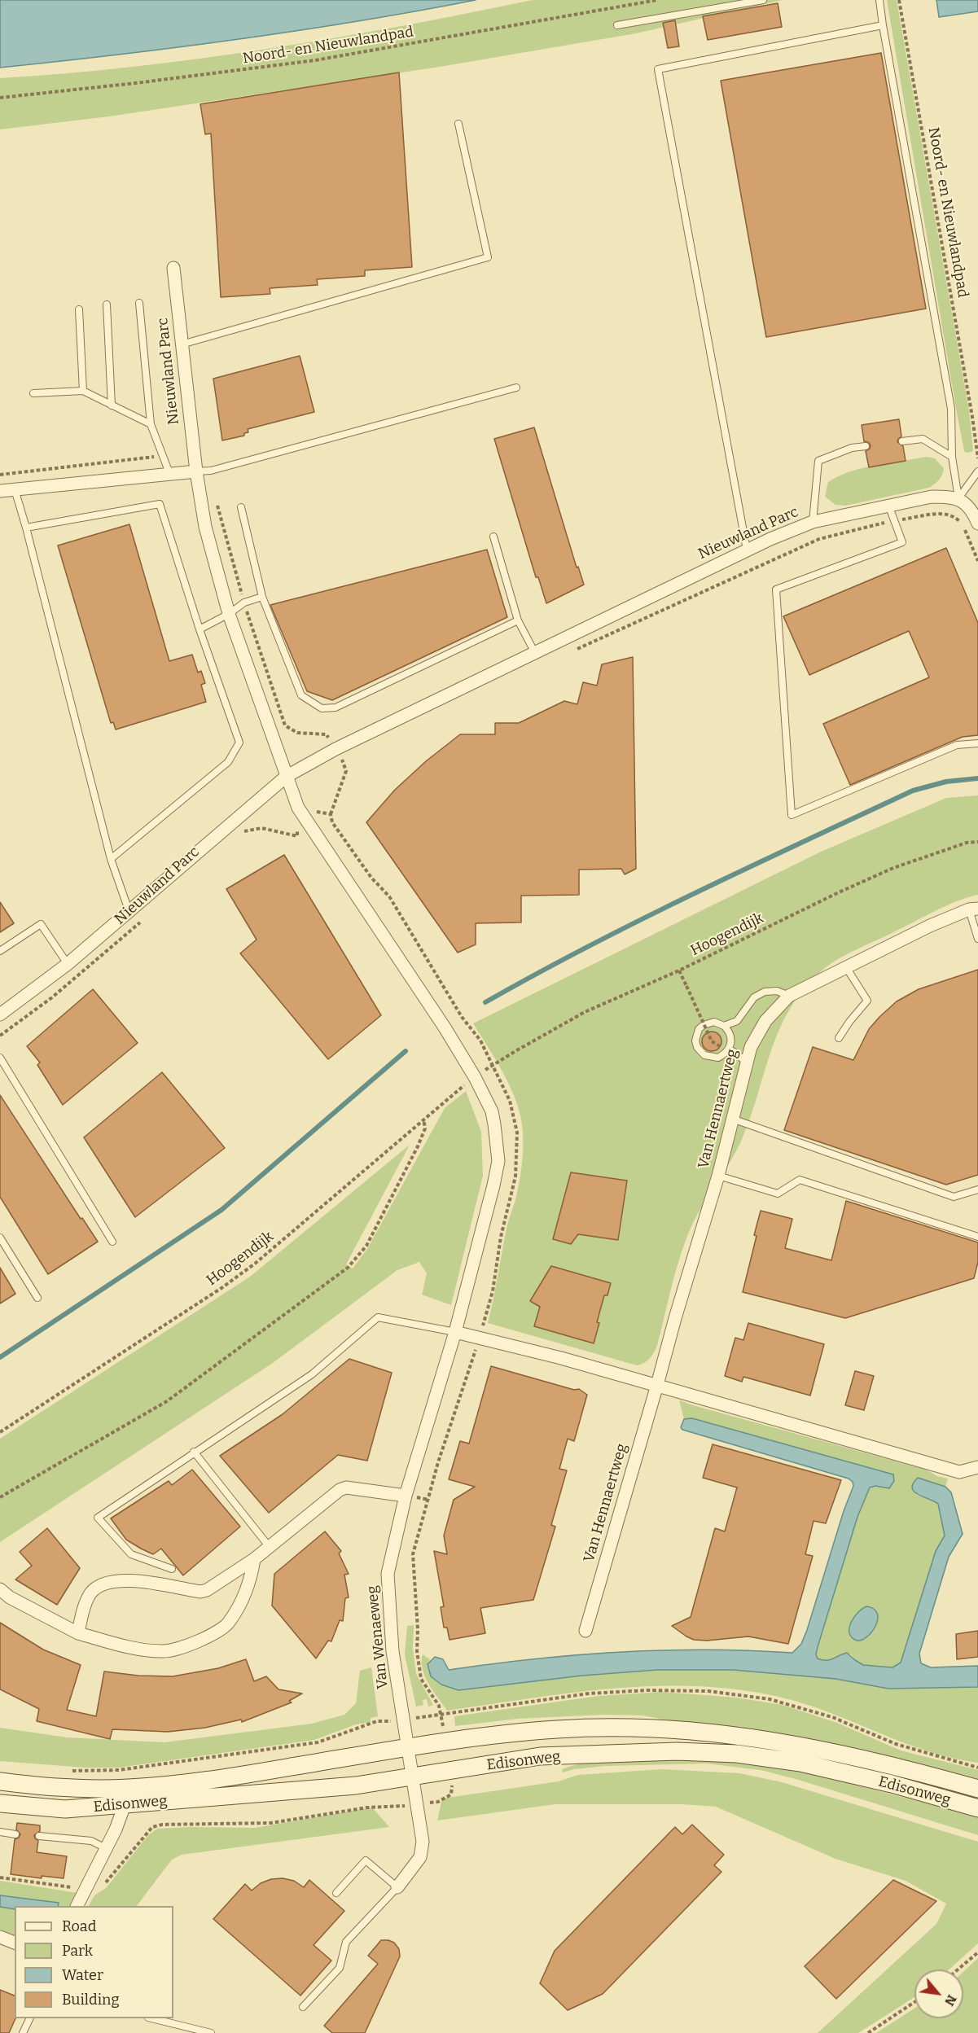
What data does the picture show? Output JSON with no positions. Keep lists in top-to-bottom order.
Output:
{
  "streets": {
    "main road": ["Edisonweg"],
    "street": ["Nieuwland Parc", "Van Hennaertweg", "Van Wenaeweg"],
    "path": ["Noord- en Nieuwlandpad", "Hoogendijk"]
  },
  "crossings": [
    ["Nieuwland Parc", "Hoogendijk"],
    ["Nieuwland Parc", "Van Wenaeweg"],
    ["Hoogendijk", "Van Wenaeweg"],
    ["Van Wenaeweg", "Edisonweg"]
  ],
  "legend": [
    "Road",
    "Park",
    "Water",
    "Building"
  ],
  "north": "bottom right"
}
